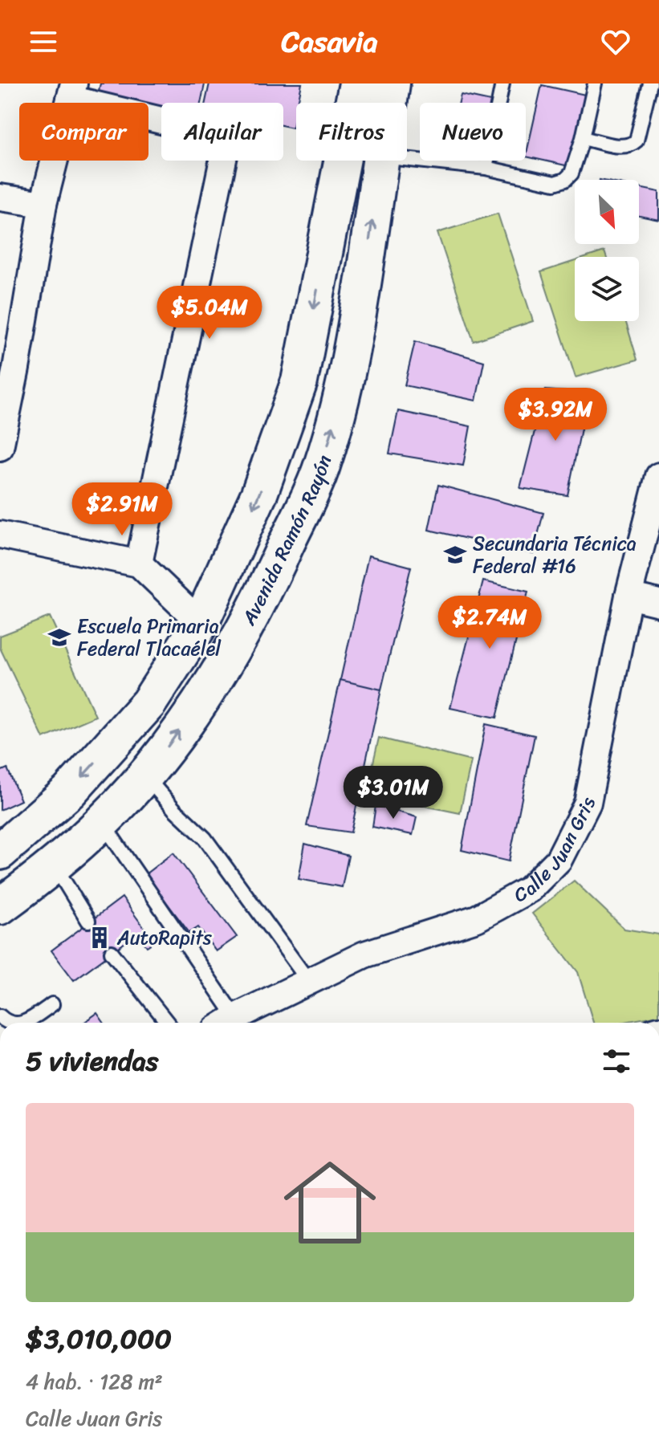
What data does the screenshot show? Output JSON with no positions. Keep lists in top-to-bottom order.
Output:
{
  "streets": {
    "main road": ["Avenida Ramón Rayón"],
    "street": ["Calle Juan Gris"]
  },
  "places": {
    "school or university": ["Secundaria Técnica Federal #16", "Escuela Primaria Federal Tlacaélel"],
    "building": ["AutoRapits"]
  },
  "north": "bottom right",
  "page": {
    "header": "Casavia",
    "chip": [
      "Comprar",
      "Alquilar",
      "Filtros",
      "Nuevo"
    ],
    "price": [
      "$5.04M",
      "$3.92M",
      "$2.91M",
      "$2.74M",
      "$3.01M"
    ],
    "heading": "5 viviendas",
    "list": [
      {
        "name": "$3,010,000",
        "note": "4 hab. · 128 m² · Calle Juan Gris"
      }
    ]
  }
}
